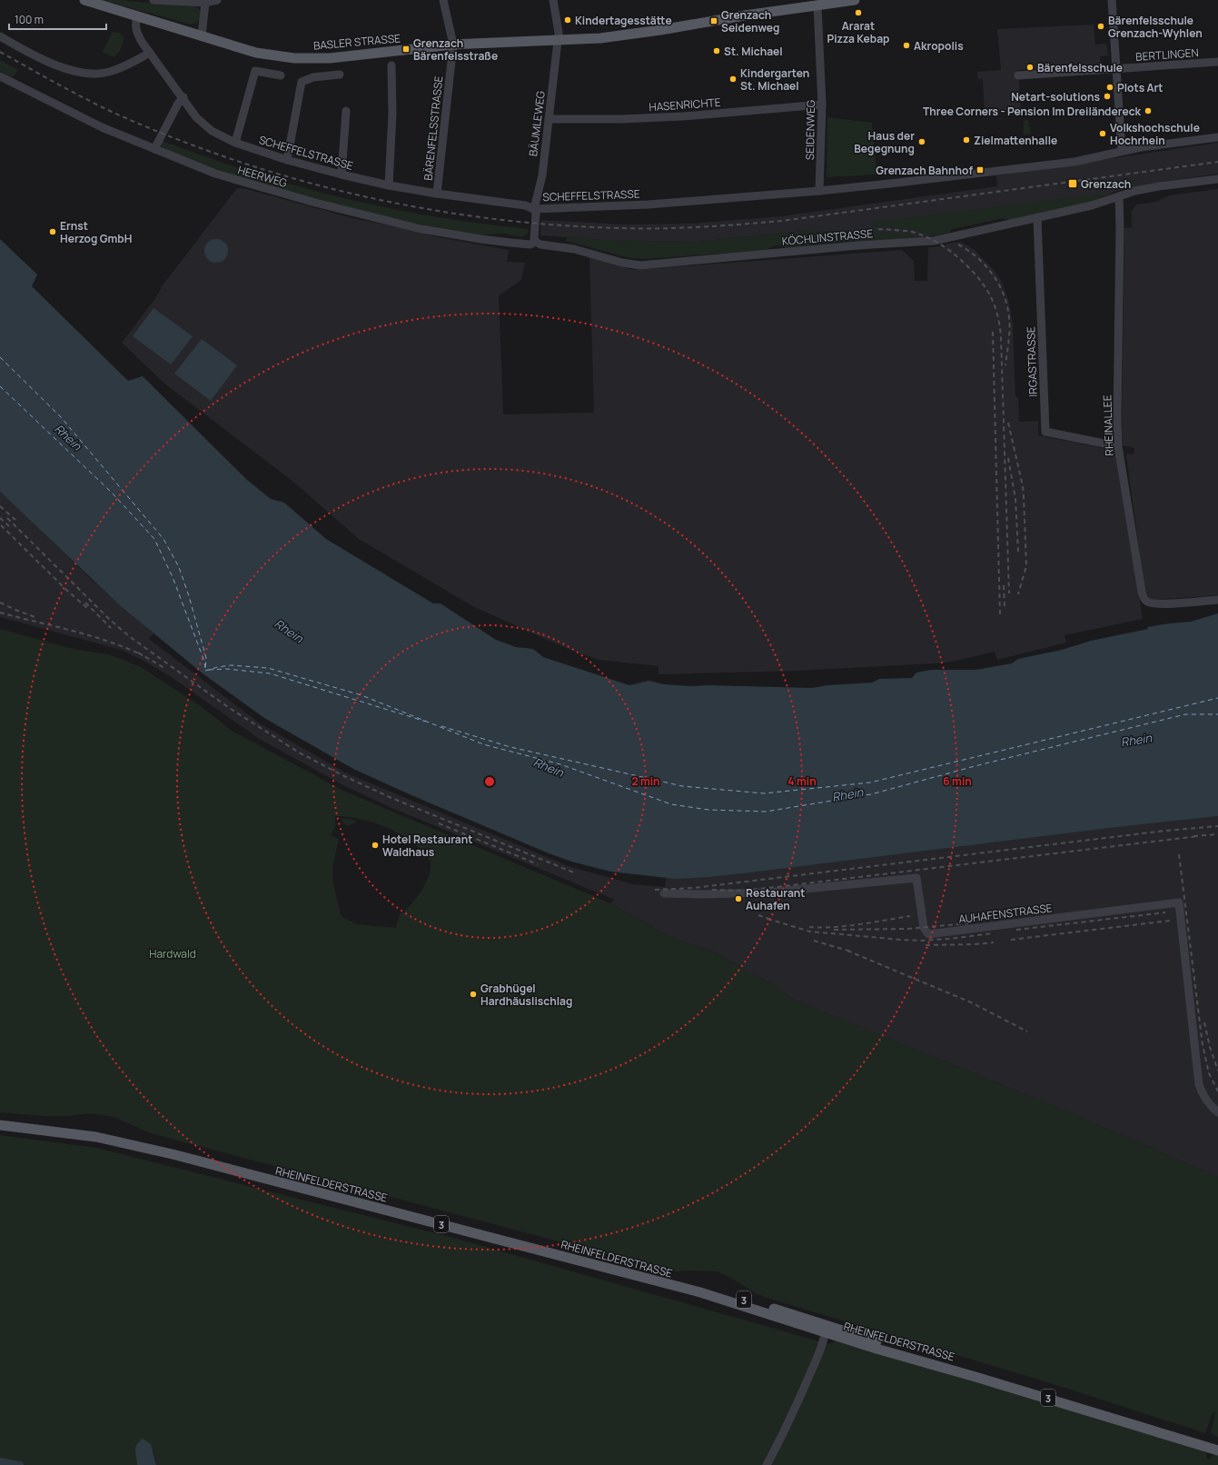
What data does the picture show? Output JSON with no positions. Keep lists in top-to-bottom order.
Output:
{
  "streets": {
    "main road": ["BASLER STRASSE", "RHEINFELDERSTRASSE", "3"],
    "street": [
      "BERTLINGEN",
      "HASENRICHTE",
      "BÄUMLEWEG",
      "BÄRENFELSSTRASSE",
      "SEIDENWEG",
      "SCHEFFELSTRASSE",
      "HEERWEG",
      "KÖCHLINSTRASSE",
      "IRGASTRASSE",
      "RHEINALLEE",
      "AUHAFENSTRASSE"
    ]
  },
  "crossings": [
    ["BASLER STRASSE", "BÄUMLEWEG"],
    ["BASLER STRASSE", "BÄRENFELSSTRASSE"],
    ["BASLER STRASSE", "SEIDENWEG"],
    ["BASLER STRASSE", "SCHEFFELSTRASSE"],
    ["HASENRICHTE", "BÄUMLEWEG"],
    ["HASENRICHTE", "SEIDENWEG"],
    ["BÄUMLEWEG", "SCHEFFELSTRASSE"],
    ["BÄRENFELSSTRASSE", "SCHEFFELSTRASSE"],
    ["SEIDENWEG", "SCHEFFELSTRASSE"],
    ["HEERWEG", "KÖCHLINSTRASSE"],
    ["KÖCHLINSTRASSE", "IRGASTRASSE"],
    ["KÖCHLINSTRASSE", "RHEINALLEE"],
    ["IRGASTRASSE", "RHEINALLEE"]
  ],
  "water": ["Rhein"],
  "parks": ["Hardwald"],
  "places": {
    "other": [
      "Ararat Pizza Kebap",
      "Kindertagesstätte",
      "Bärenfelsschule Grenzach-Wyhlen",
      "Akropolis",
      "St. Michael",
      "Bärenfelsschule",
      "Kindergarten St. Michael",
      "Plots Art",
      "Netart-solutions",
      "Three Corners - Pension Im Dreiländereck",
      "Volkshochschule Hochrhein",
      "Zielmattenhalle",
      "Haus der Begegnung",
      "Ernst Herzog GmbH",
      "Hotel Restaurant Waldhaus",
      "Restaurant Auhafen",
      "Grabhügel Hardhäuslischlag"
    ],
    "transit": [
      "Grenzach Seidenweg",
      "Grenzach Bärenfelsstraße",
      "Grenzach Bahnhof",
      "Grenzach"
    ]
  },
  "scale_bar": "100 m",
  "rings": ["2 min", "4 min", "6 min"]
}
